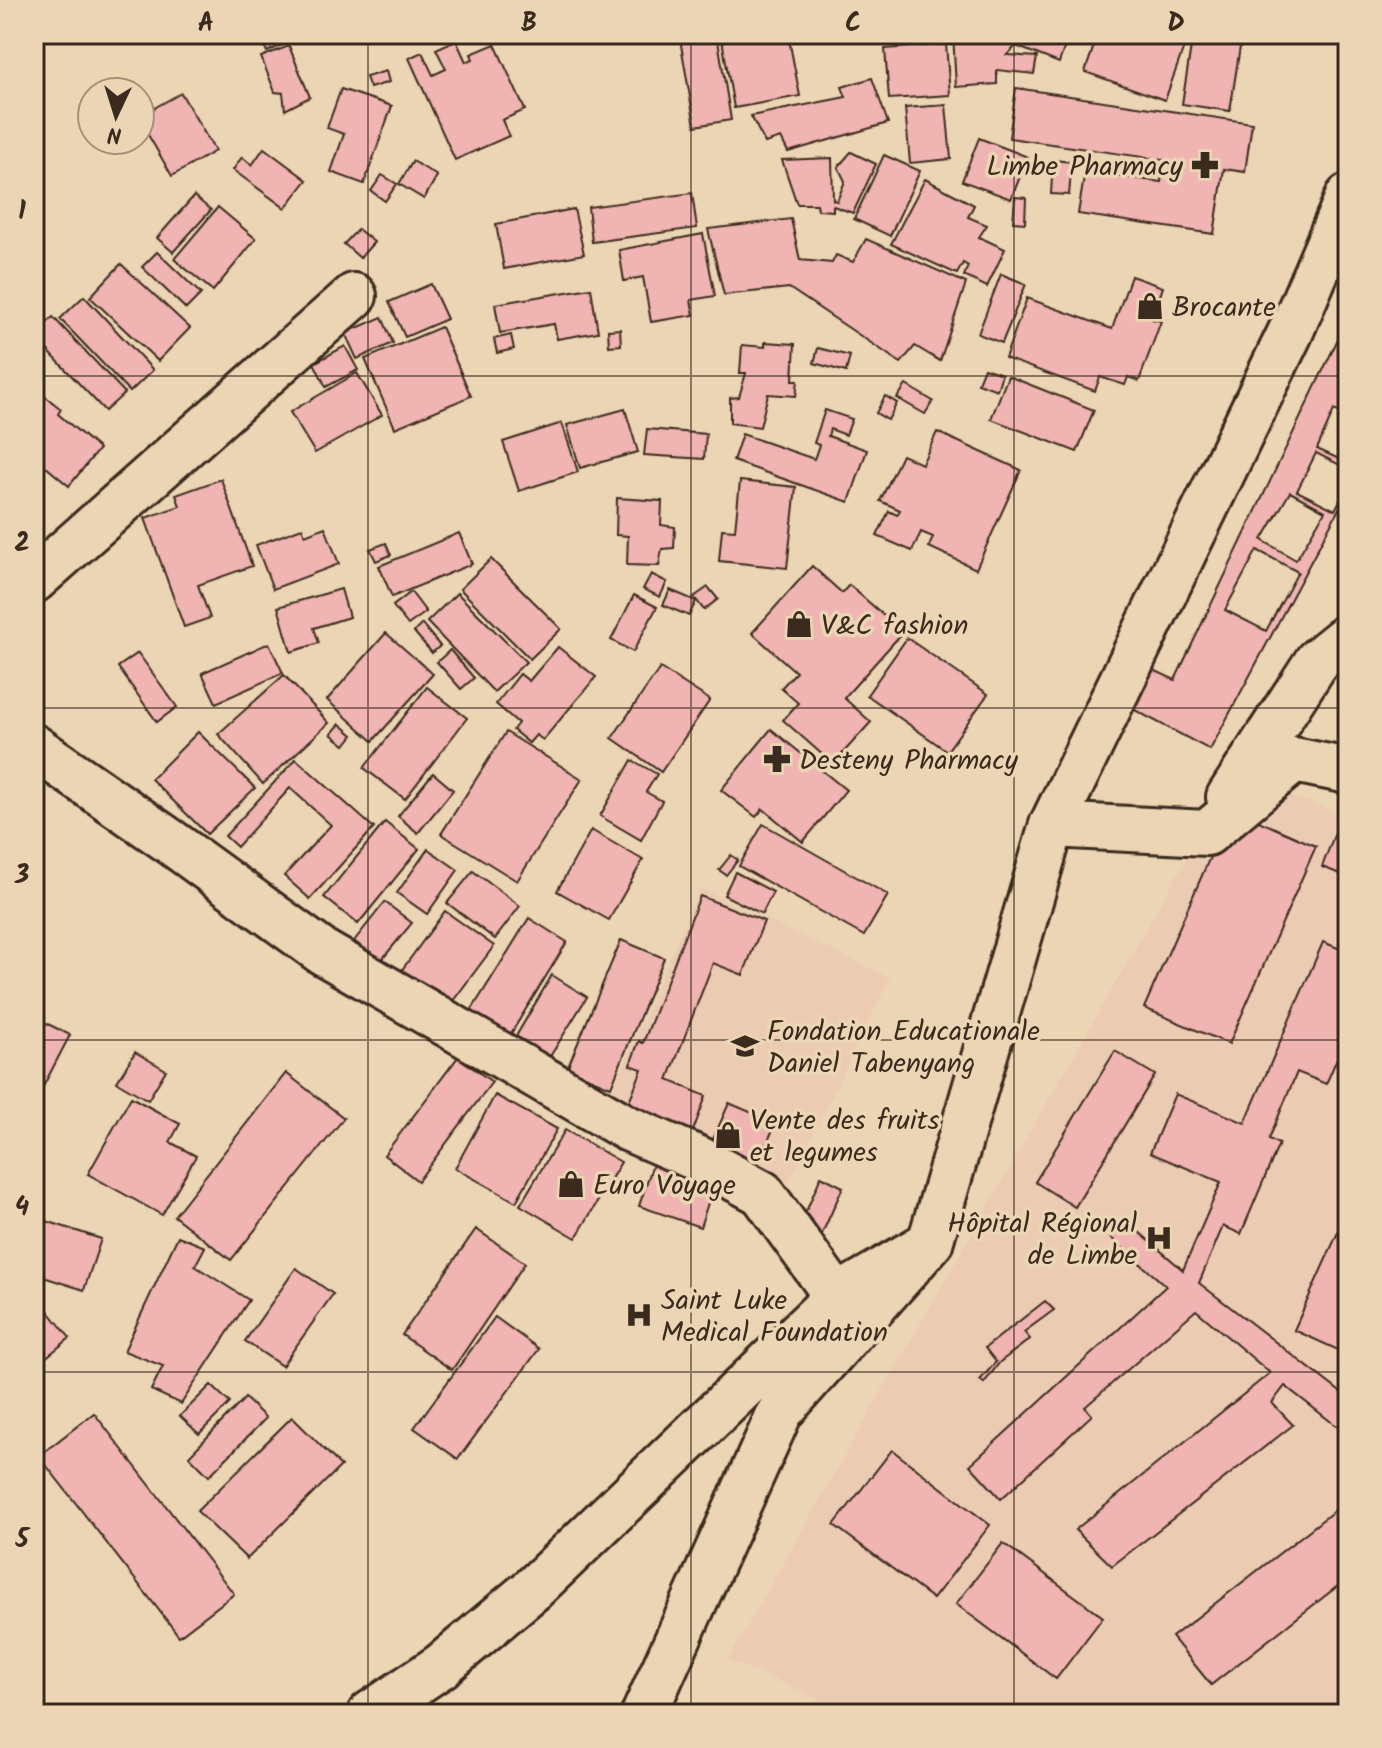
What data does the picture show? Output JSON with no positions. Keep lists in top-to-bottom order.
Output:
{
  "places": {
    "pharmacy": ["Limbe Pharmacy", "Desteny Pharmacy"],
    "shop": [
      "Brocante",
      "V&C fashion",
      "Vente des fruits et legumes",
      "Euro Voyage"
    ],
    "school or university": ["Fondation Educationale Daniel Tabenyang"],
    "hospital": ["Hôpital Régional de Limbe", "Saint Luke Medical Foundation"]
  },
  "north": "bottom",
  "grid": {
    "columns": [
      "A",
      "B",
      "C",
      "D"
    ],
    "rows": [
      "1",
      "2",
      "3",
      "4",
      "5"
    ]
  }
}
